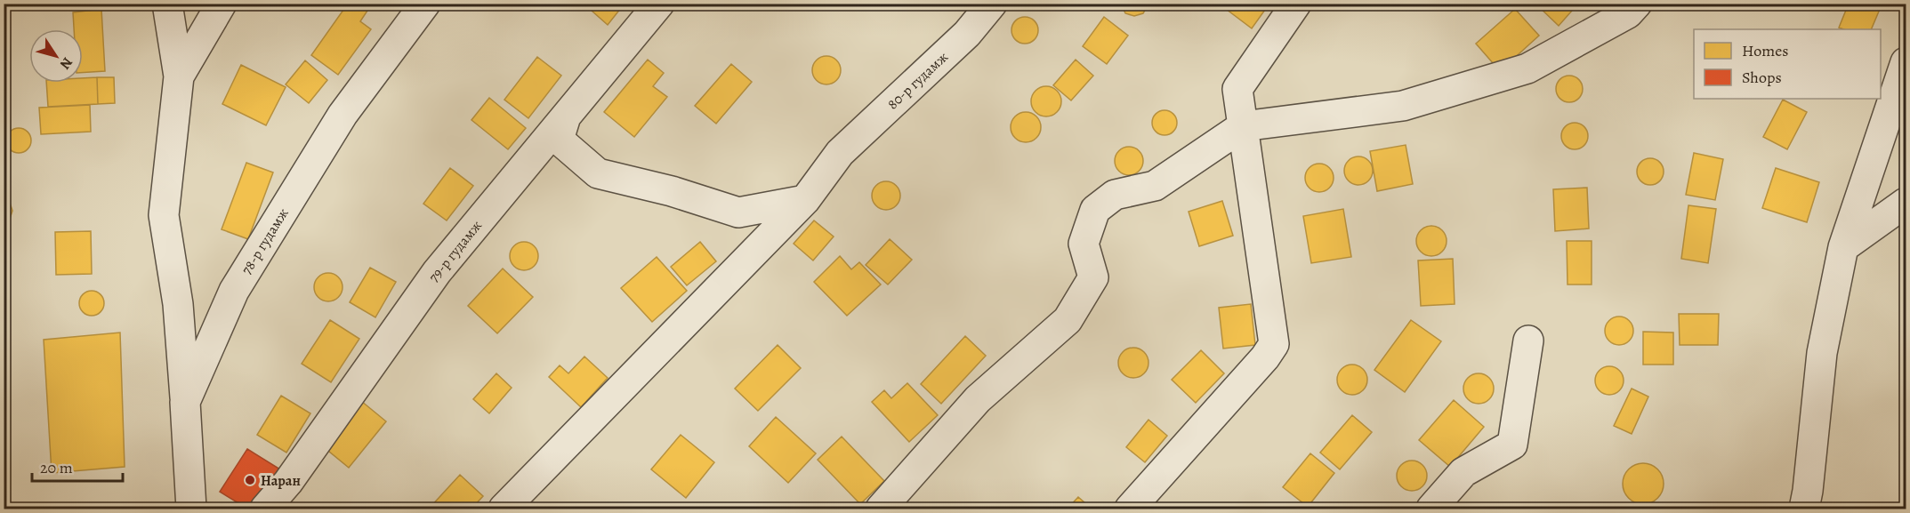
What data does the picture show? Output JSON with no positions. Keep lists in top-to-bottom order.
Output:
{
  "streets": {
    "street": ["80-р гудамж", "78-р гудамж", "79-р гудамж"]
  },
  "places": ["Наран"],
  "legend": ["Homes", "Shops"],
  "scale_bar": "20 m",
  "north": "bottom right"
}
